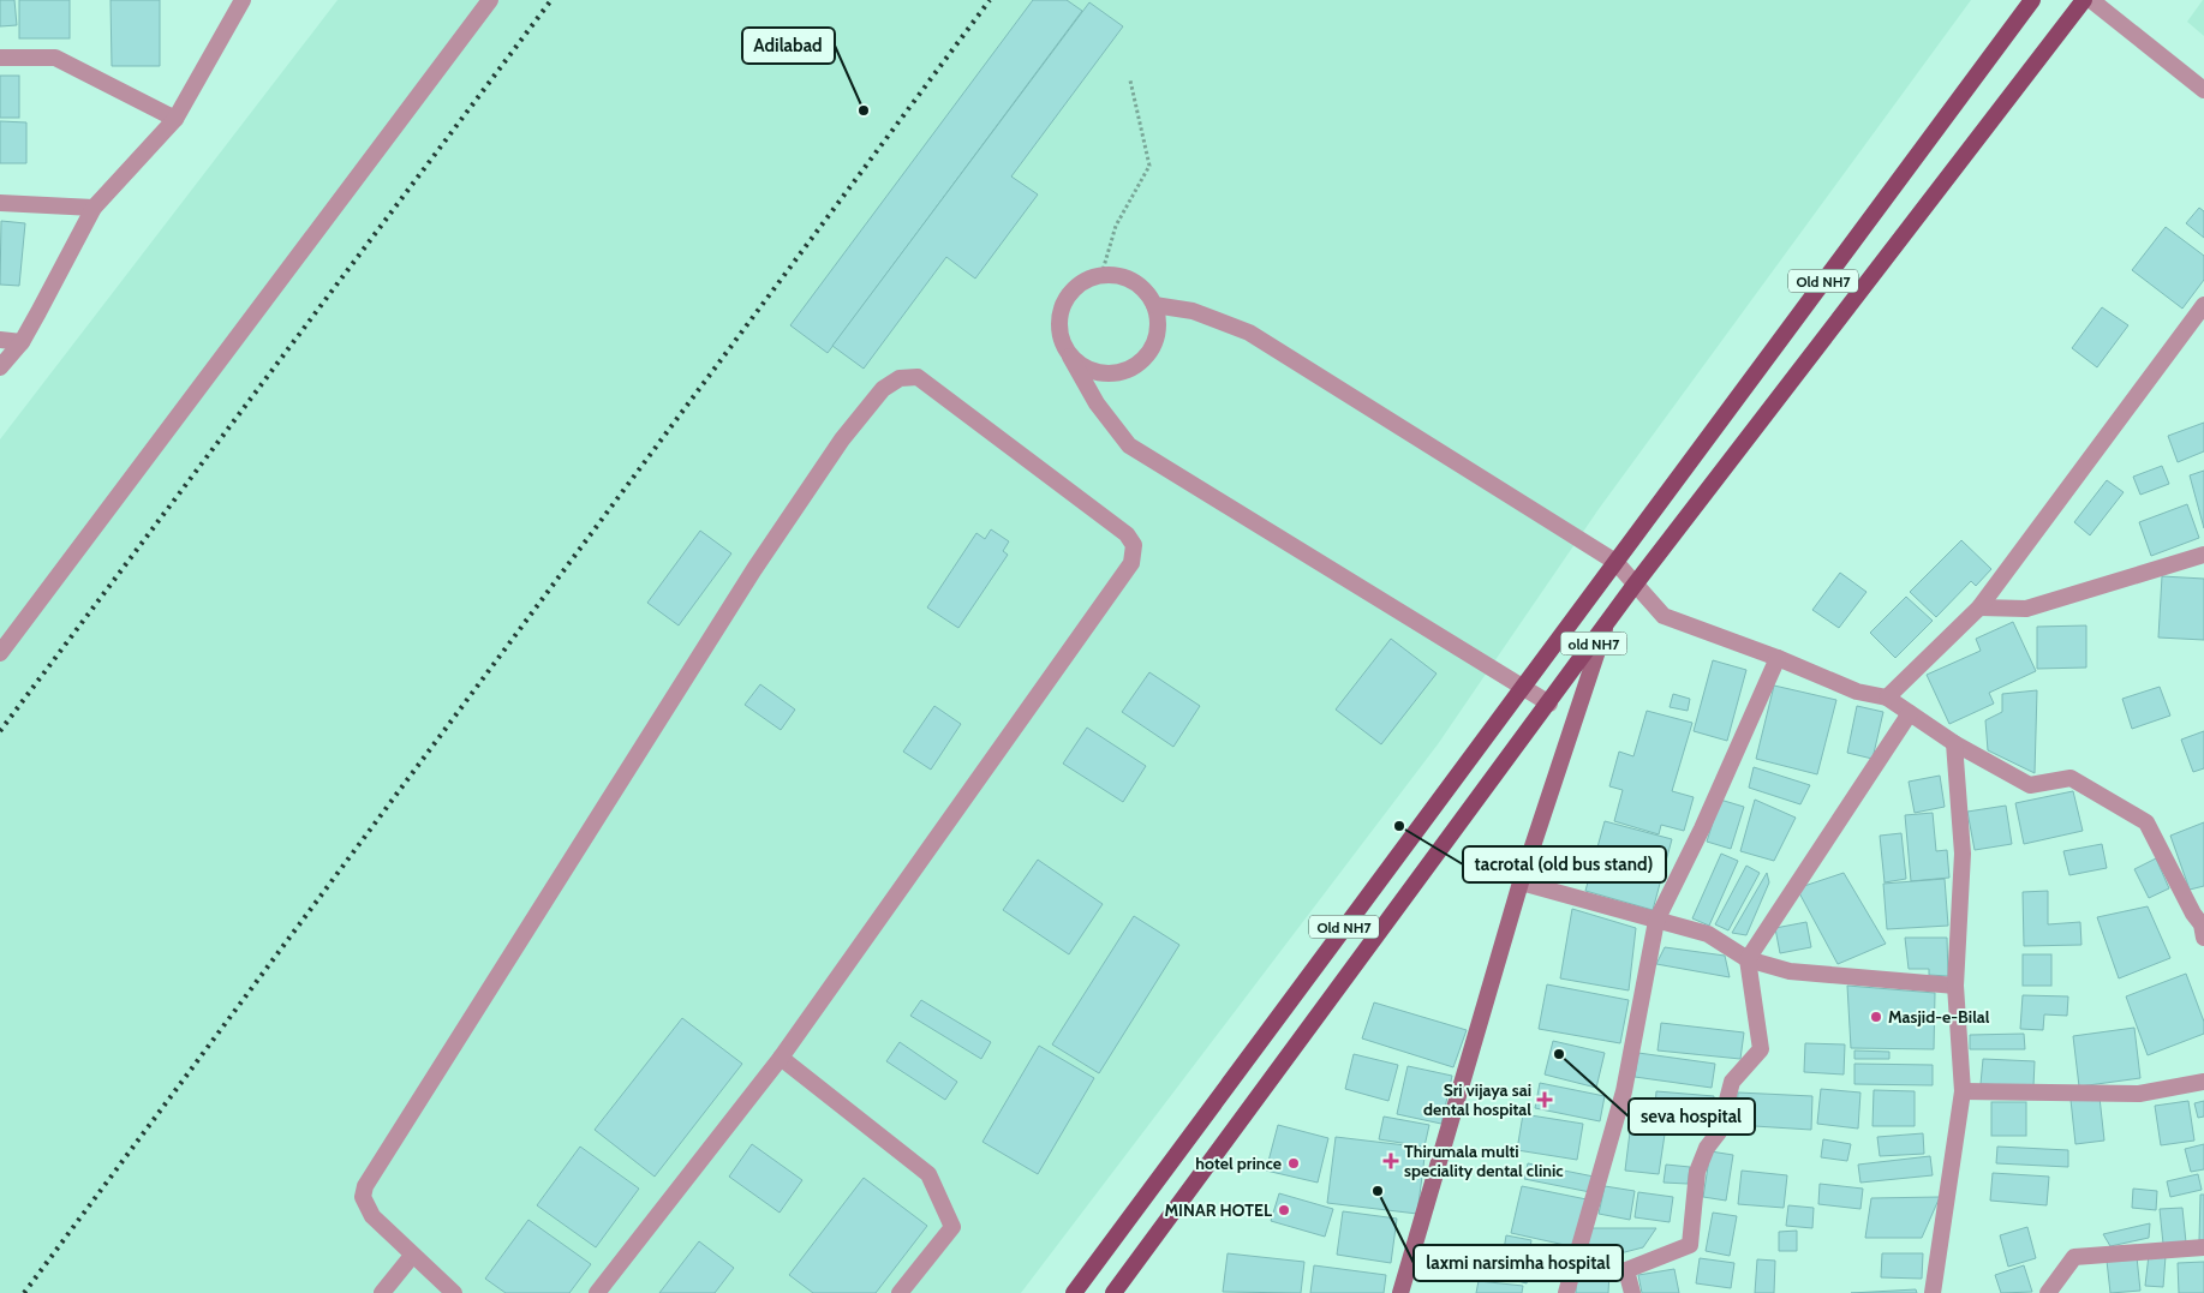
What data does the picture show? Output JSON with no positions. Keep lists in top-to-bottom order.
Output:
{
  "streets": {
    "main road": ["Old NH7", "old NH7"]
  },
  "places": {
    "other": [
      "Adilabad",
      "tacrotal (old bus stand)",
      "Masjid-e-Bilal",
      "seva hospital",
      "hotel prince",
      "laxmi narsimha hospital",
      "MINAR HOTEL"
    ],
    "health": ["Sri vijaya sai dental hospital", "Thirumala multi speciality dental clinic"]
  }
}
